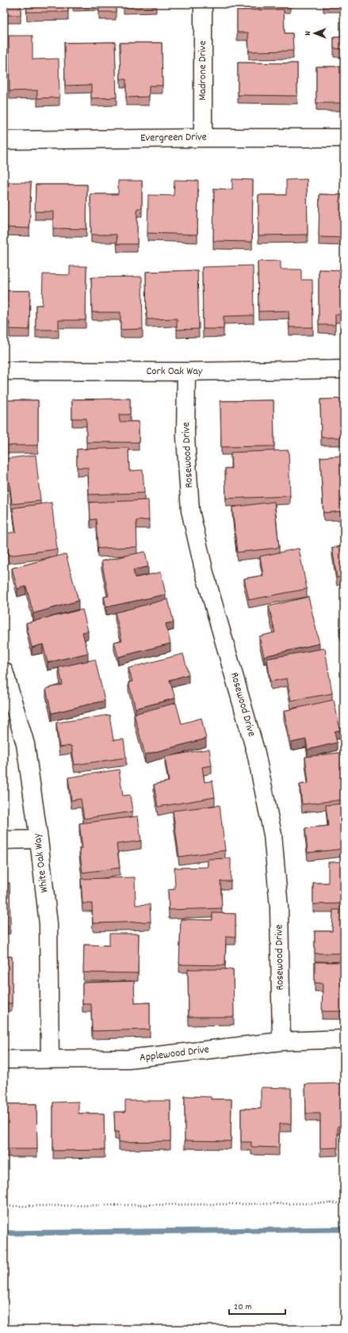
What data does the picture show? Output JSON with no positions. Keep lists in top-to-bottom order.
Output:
{
  "streets": {
    "street": [
      "Madrone Drive",
      "Evergreen Drive",
      "Cork Oak Way",
      "Rosewood Drive",
      "White Oak Way",
      "Applewood Drive"
    ]
  },
  "crossings": [
    ["Madrone Drive", "Evergreen Drive"],
    ["Cork Oak Way", "Rosewood Drive"],
    ["Rosewood Drive", "Applewood Drive"],
    ["White Oak Way", "Applewood Drive"]
  ],
  "scale_bar": "20 m",
  "north": "left"
}
